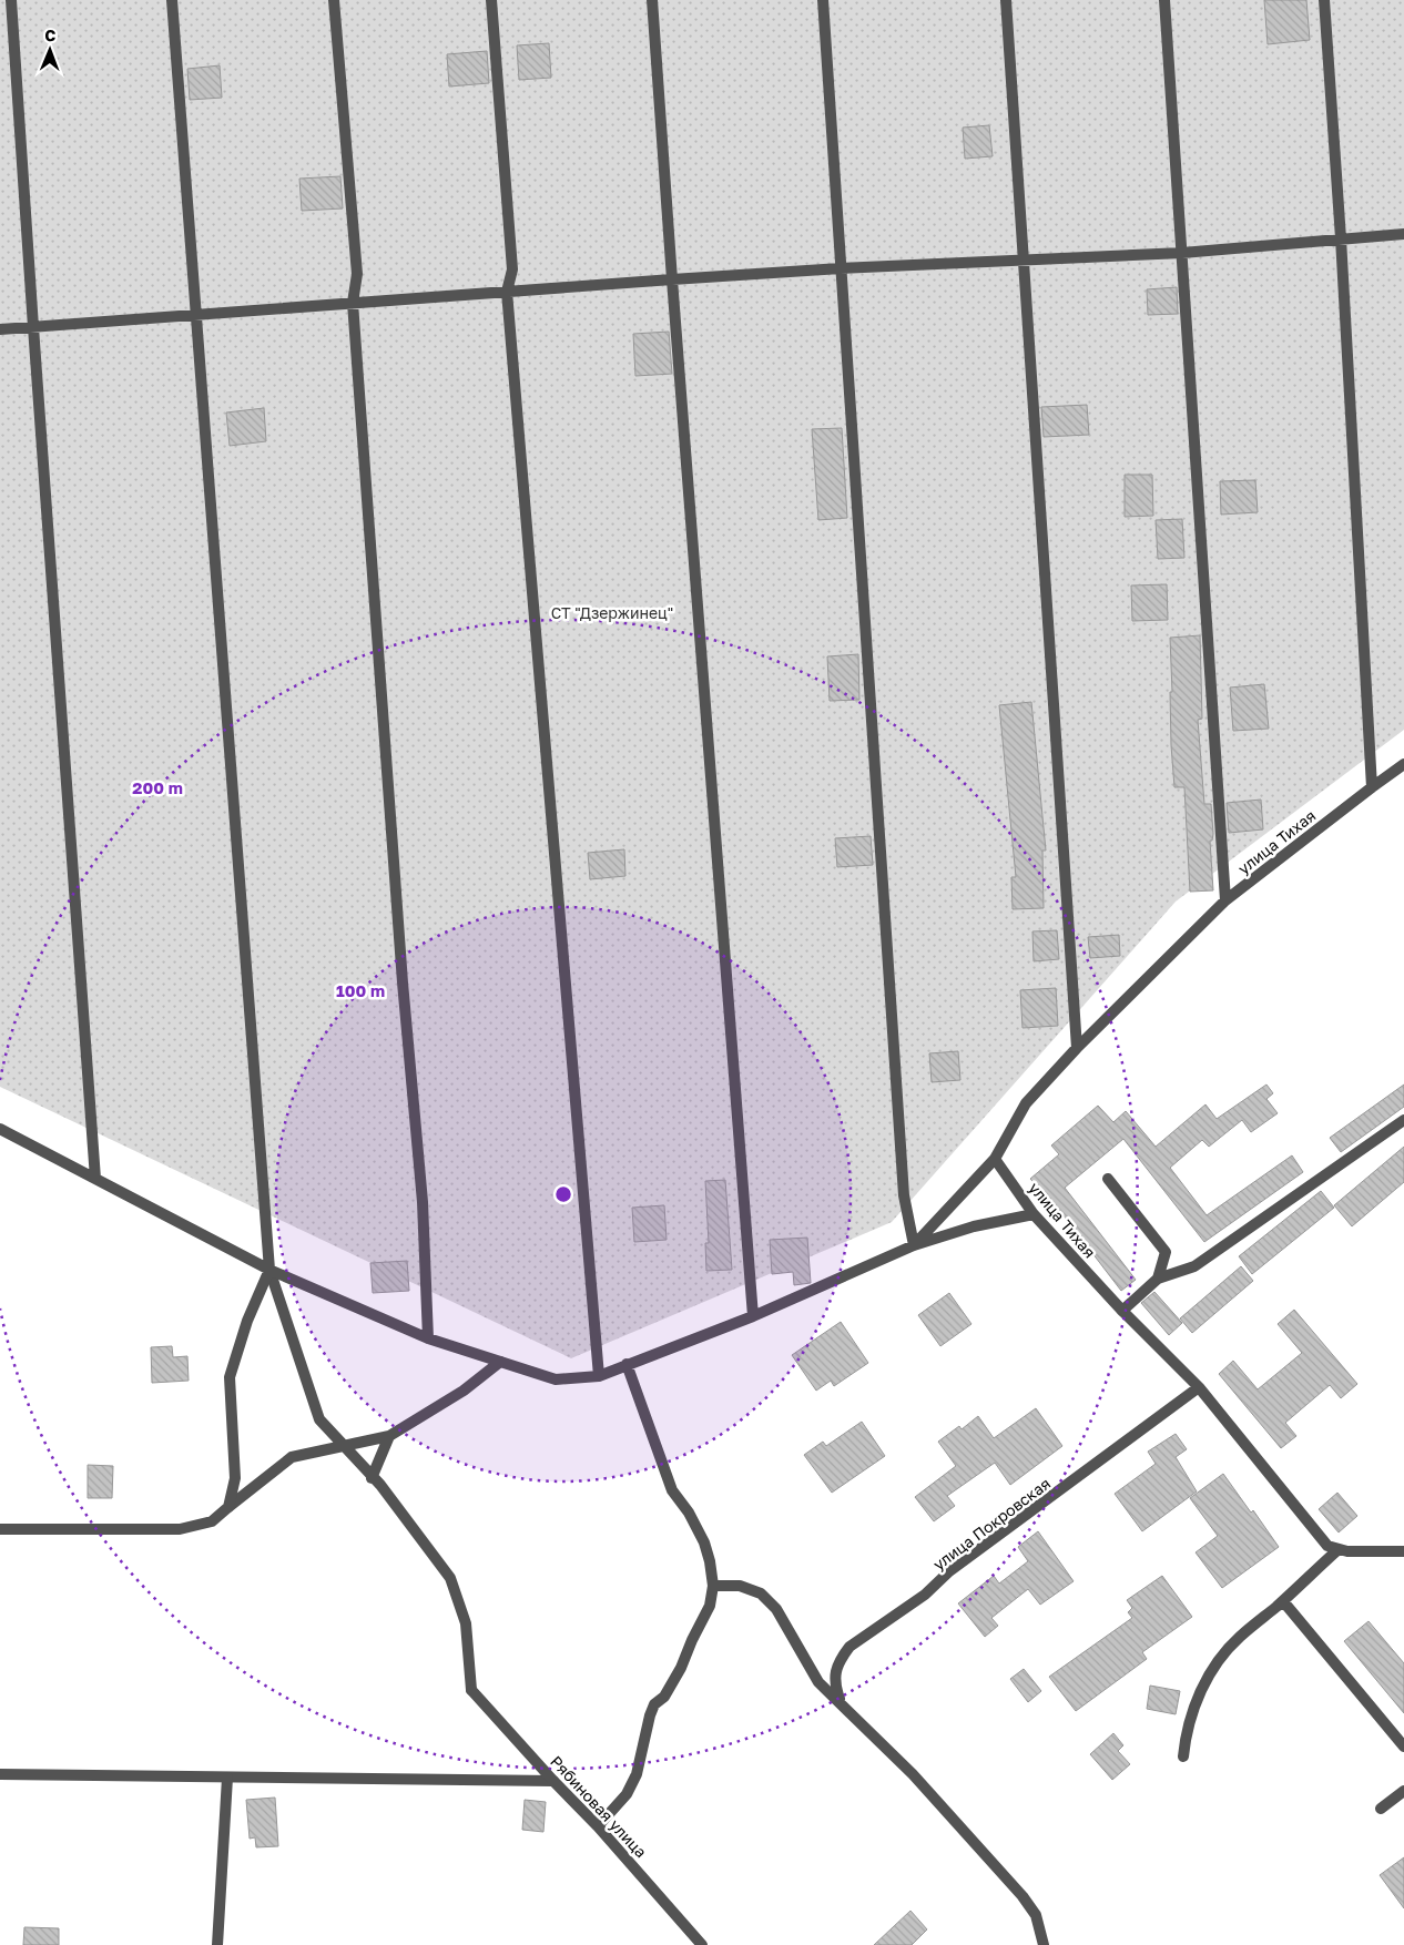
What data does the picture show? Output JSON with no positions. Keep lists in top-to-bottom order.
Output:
{
  "streets": {
    "street": ["улица Тихая", "улица Покровская", "Рябиновая улица"]
  },
  "crossings": [
    ["улица Тихая", "улица Покровская"]
  ],
  "parks": ["СТ \"Дзержинец\""],
  "north": "top",
  "rings": ["200 m", "100 m"]
}
